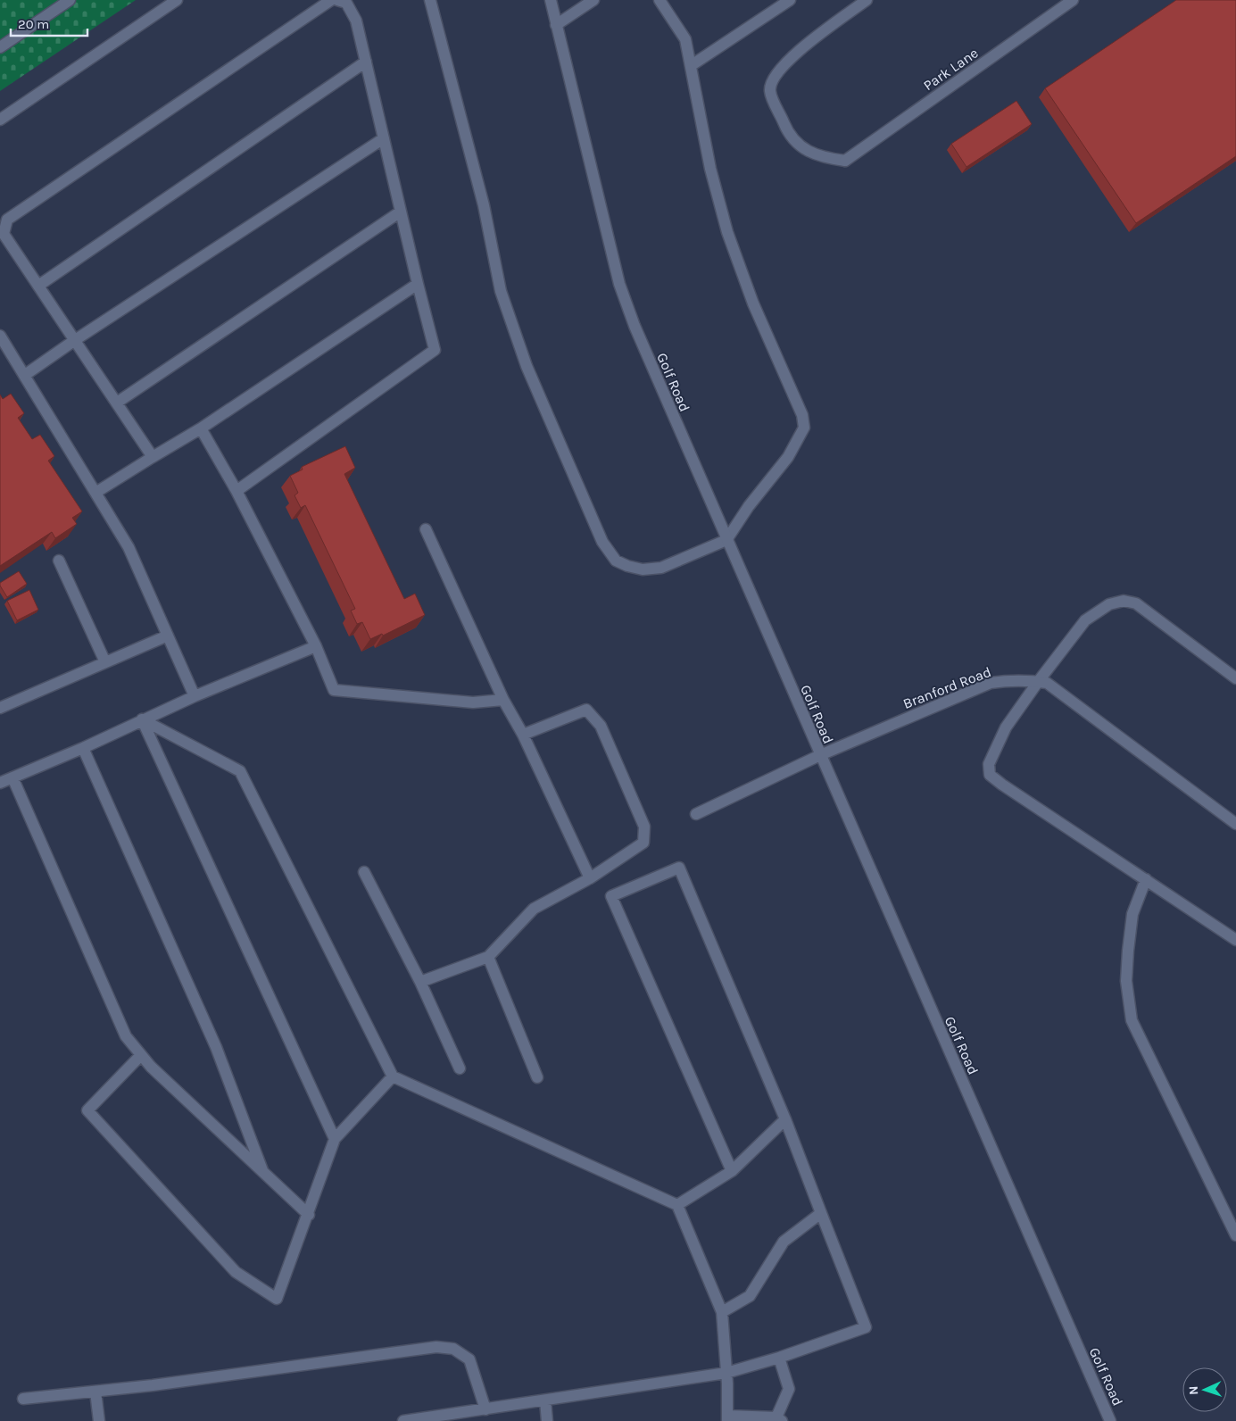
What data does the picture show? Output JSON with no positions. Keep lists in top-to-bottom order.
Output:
{
  "streets": {
    "street": ["Park Lane", "Golf Road", "Branford Road"]
  },
  "crossings": [
    ["Golf Road", "Branford Road"]
  ],
  "scale_bar": "20 m",
  "north": "left"
}
